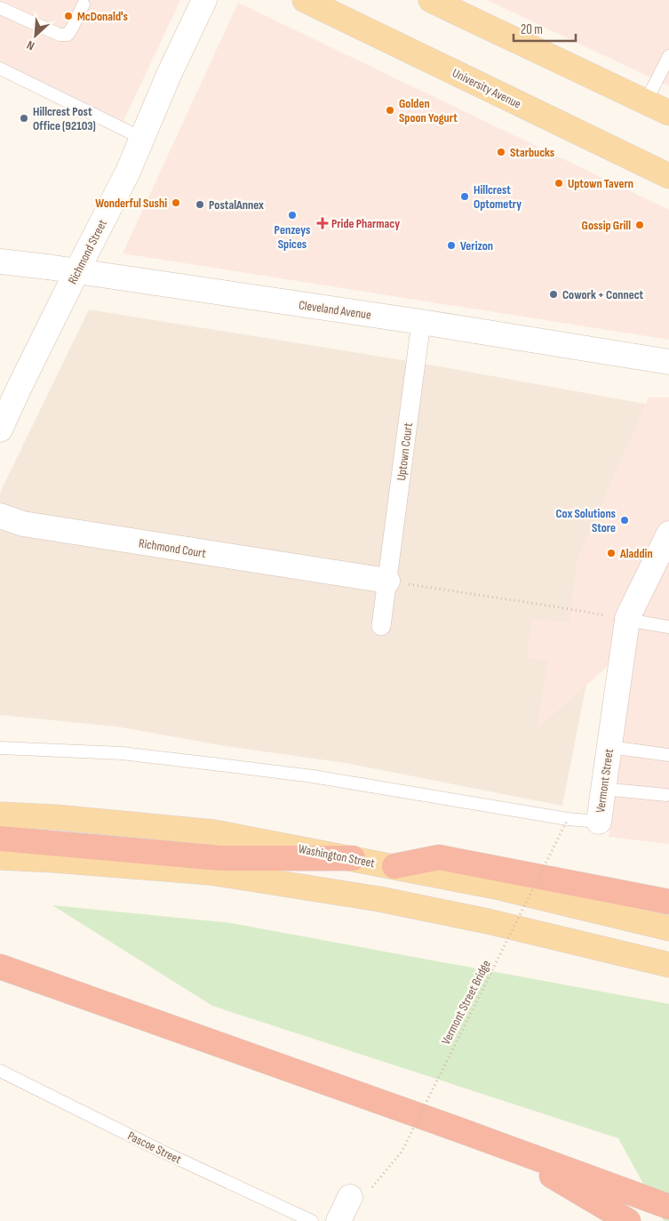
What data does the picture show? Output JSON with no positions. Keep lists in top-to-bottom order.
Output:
{
  "streets": {
    "main road": ["University Avenue", "Washington Street"],
    "street": [
      "Richmond Street",
      "Cleveland Avenue",
      "Uptown Court",
      "Richmond Court",
      "Vermont Street"
    ],
    "lane": ["Pascoe Street"],
    "path": ["Vermont Street Bridge"]
  },
  "crossings": [
    ["Richmond Street", "Cleveland Avenue"],
    ["Cleveland Avenue", "Uptown Court"],
    ["Uptown Court", "Richmond Court"],
    ["Vermont Street", "Vermont Street Bridge"]
  ],
  "places": {
    "other": [
      "McDonald's",
      "Golden Spoon Yogurt",
      "Hillcrest Post Office (92103)",
      "Starbucks",
      "Uptown Tavern",
      "Hillcrest Optometry",
      "Wonderful Sushi",
      "PostalAnnex",
      "Penzeys Spices",
      "Gossip Grill",
      "Verizon",
      "Cowork + Connect",
      "Cox Solutions Store",
      "Aladdin"
    ],
    "health": ["Pride Pharmacy"]
  },
  "scale_bar": "20 m",
  "north": "bottom left"
}
